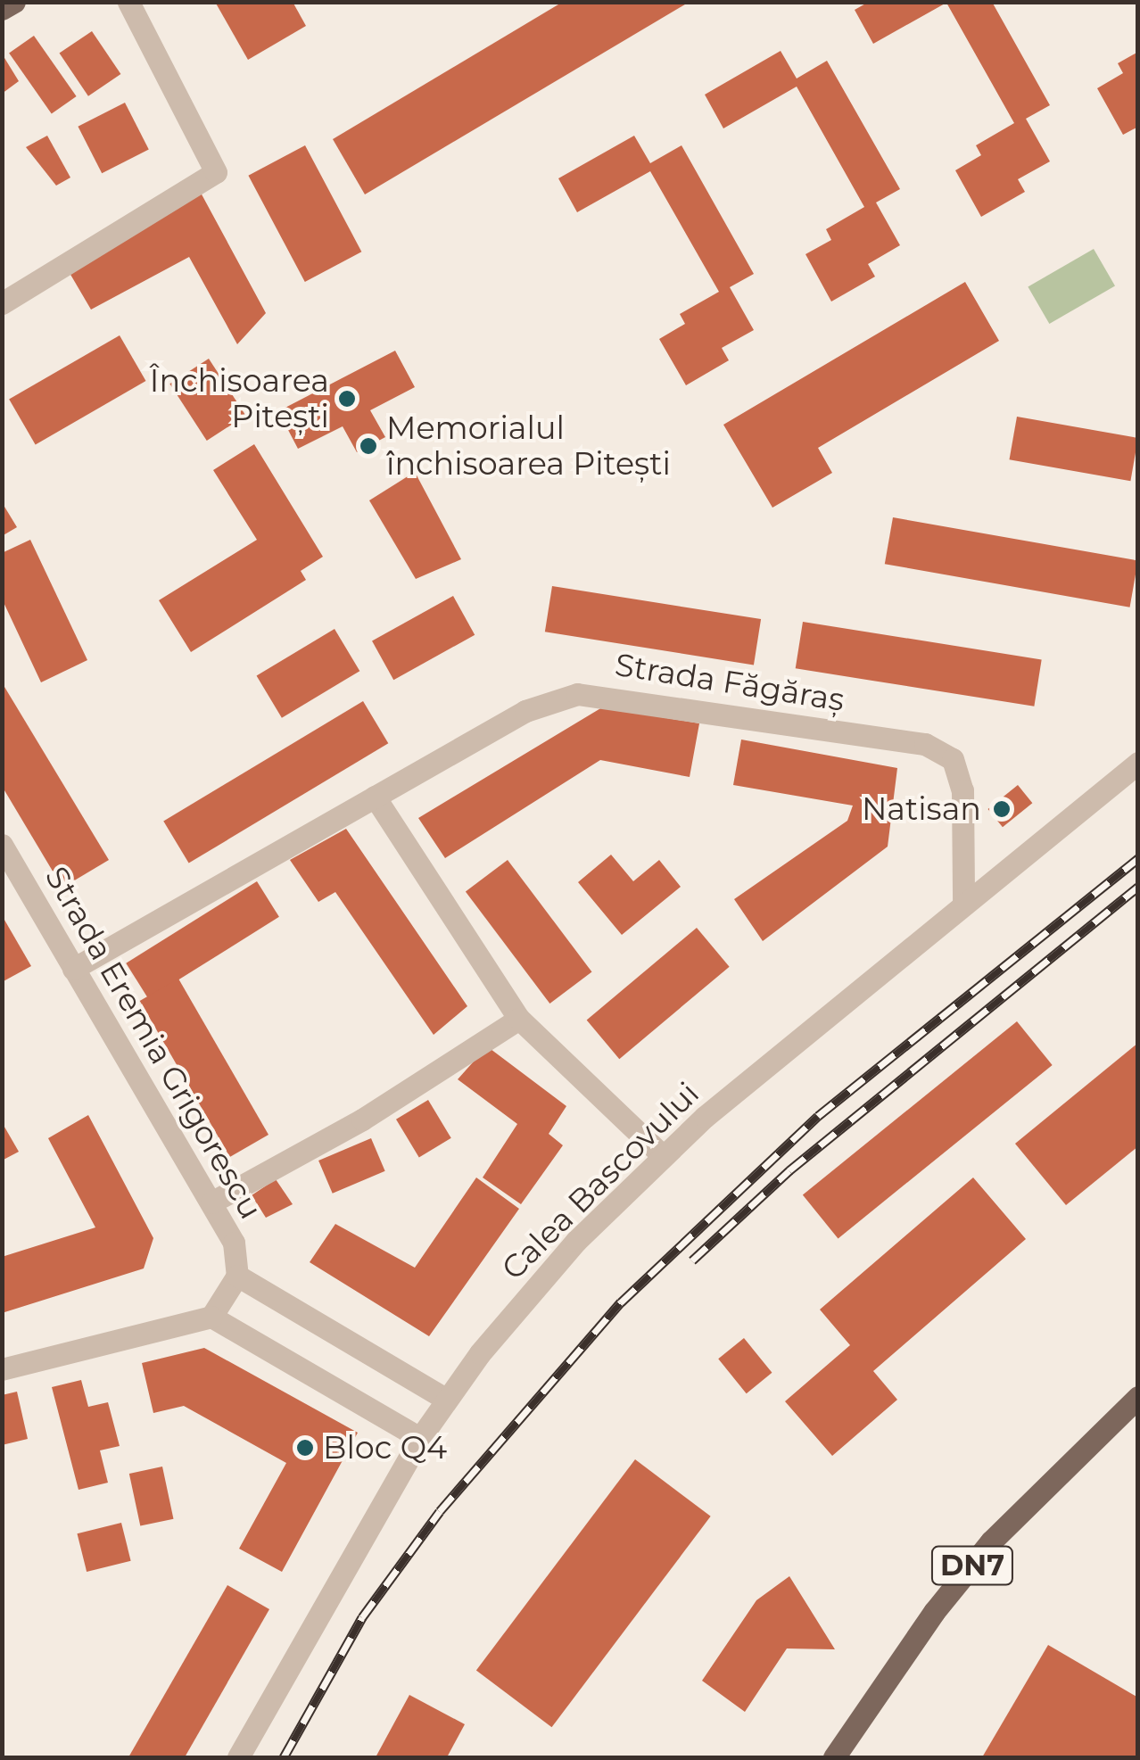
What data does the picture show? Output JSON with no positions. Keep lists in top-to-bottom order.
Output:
{
  "streets": {
    "main road": ["DN7"],
    "street": ["Strada Făgăraș", "Strada Eremia Grigorescu", "Calea Bascovului"]
  },
  "crossings": [
    ["Strada Făgăraș", "Strada Eremia Grigorescu"],
    ["Strada Făgăraș", "Calea Bascovului"]
  ],
  "places": [
    "Închisoarea Pitești",
    "Memorialul închisoarea Pitești",
    "Natisan",
    "Bloc Q4"
  ]
}
